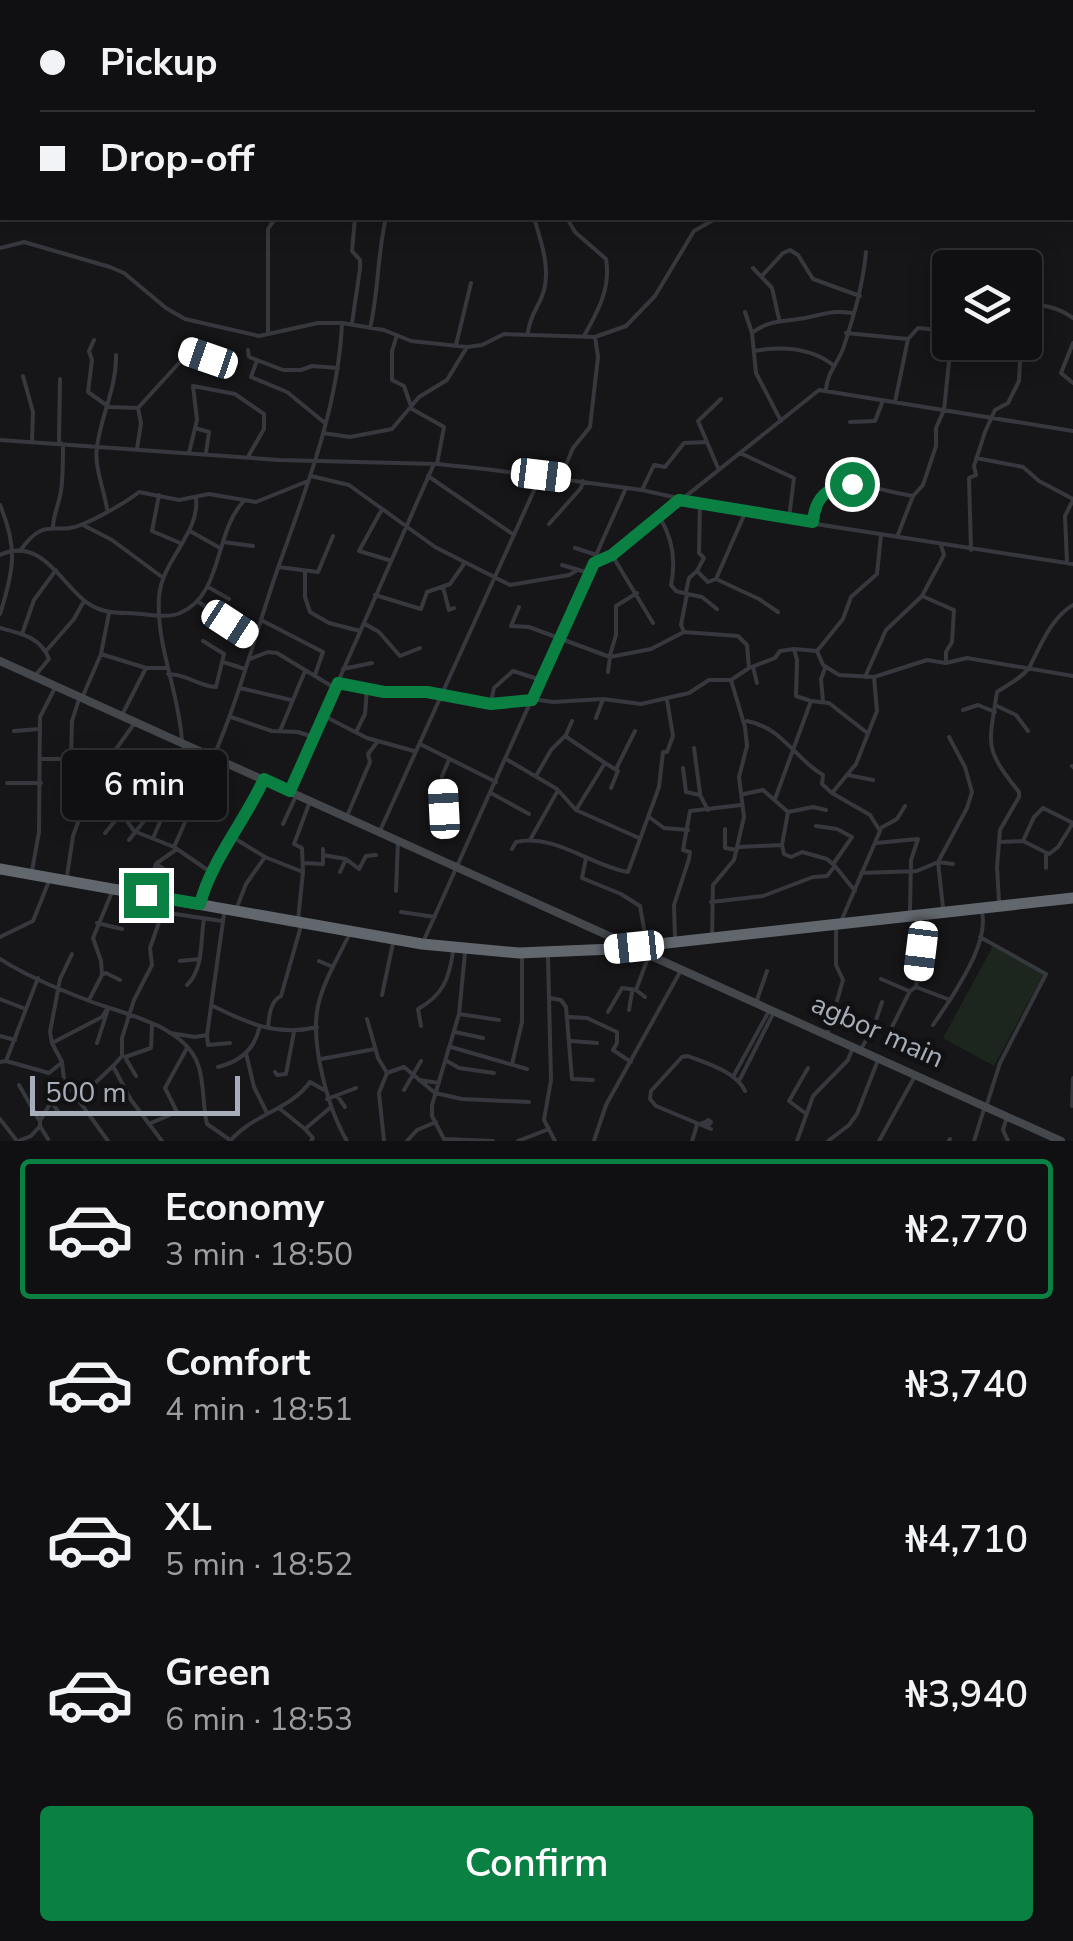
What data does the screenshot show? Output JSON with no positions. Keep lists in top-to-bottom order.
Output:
{
  "streets": {
    "main road": ["agbor main"]
  },
  "scale_bar": "500 m",
  "page": {
    "banner": ["Pickup", "Drop-off"],
    "bubble": "6 min",
    "scale": "500 m",
    "list": [
      {
        "name": "Economy",
        "note": "3 min · 18:50",
        "value": "₦2,770"
      },
      {
        "name": "Comfort",
        "note": "4 min · 18:51",
        "value": "₦3,740"
      },
      {
        "name": "XL",
        "note": "5 min · 18:52",
        "value": "₦4,710"
      },
      {
        "name": "Green",
        "note": "6 min · 18:53",
        "value": "₦3,940"
      }
    ],
    "buttons": "Confirm"
  }
}
